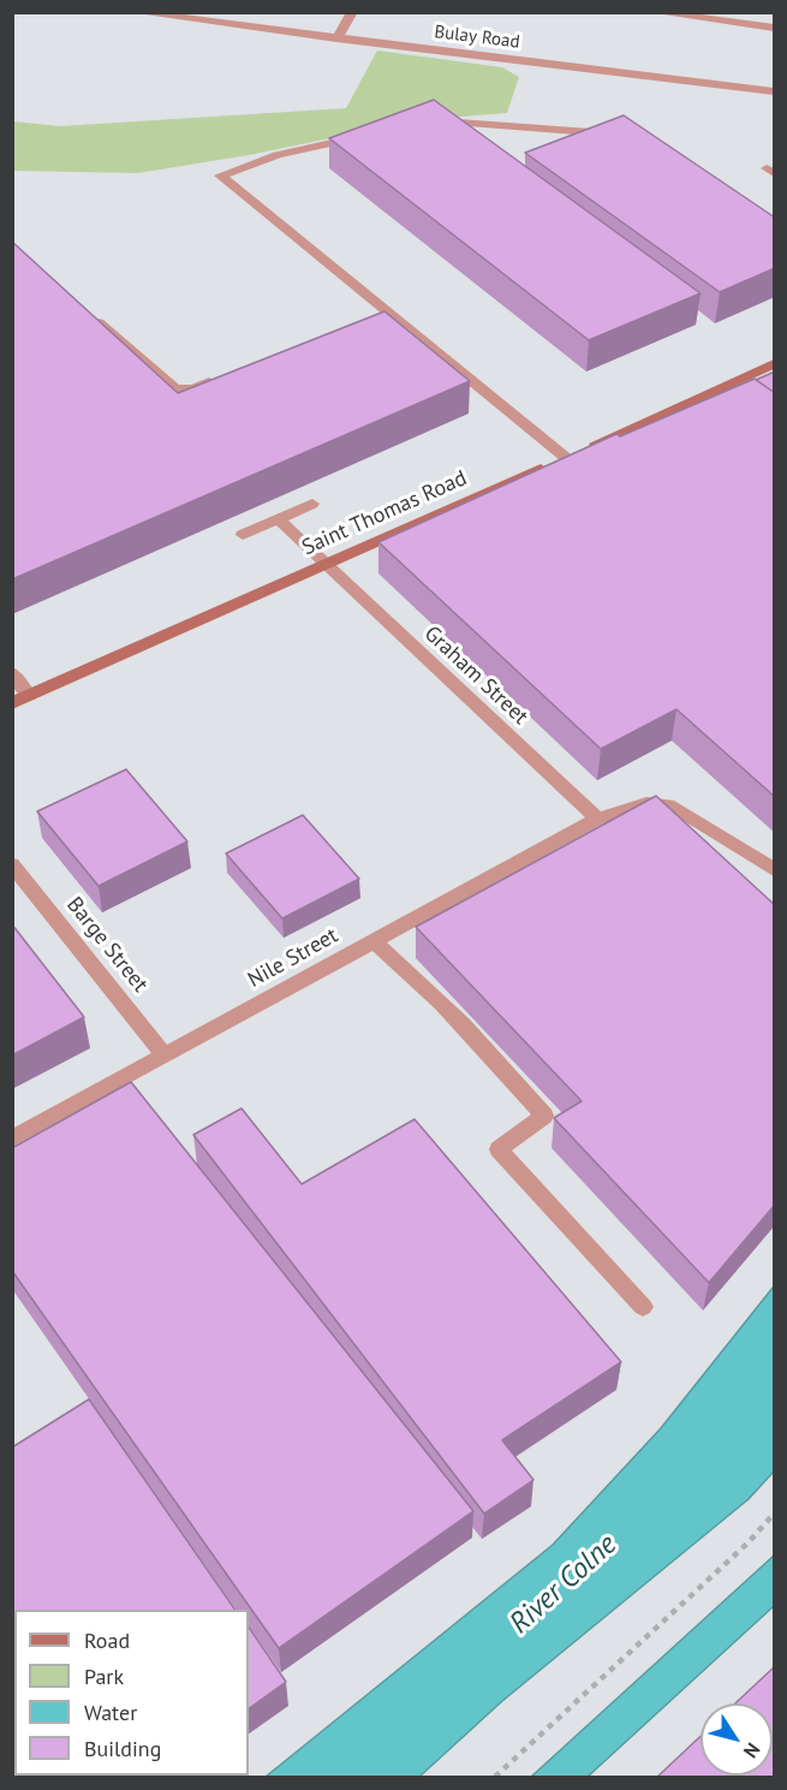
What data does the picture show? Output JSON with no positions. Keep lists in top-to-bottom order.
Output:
{
  "streets": {
    "main road": ["Saint Thomas Road"],
    "street": [
      "Bulay Road",
      "Graham Street",
      "Barge Street",
      "Nile Street"
    ]
  },
  "crossings": [
    ["Saint Thomas Road", "Graham Street"],
    ["Graham Street", "Nile Street"],
    ["Barge Street", "Nile Street"]
  ],
  "water": ["River Colne"],
  "legend": [
    "Road",
    "Park",
    "Water",
    "Building"
  ],
  "north": "bottom right"
}
